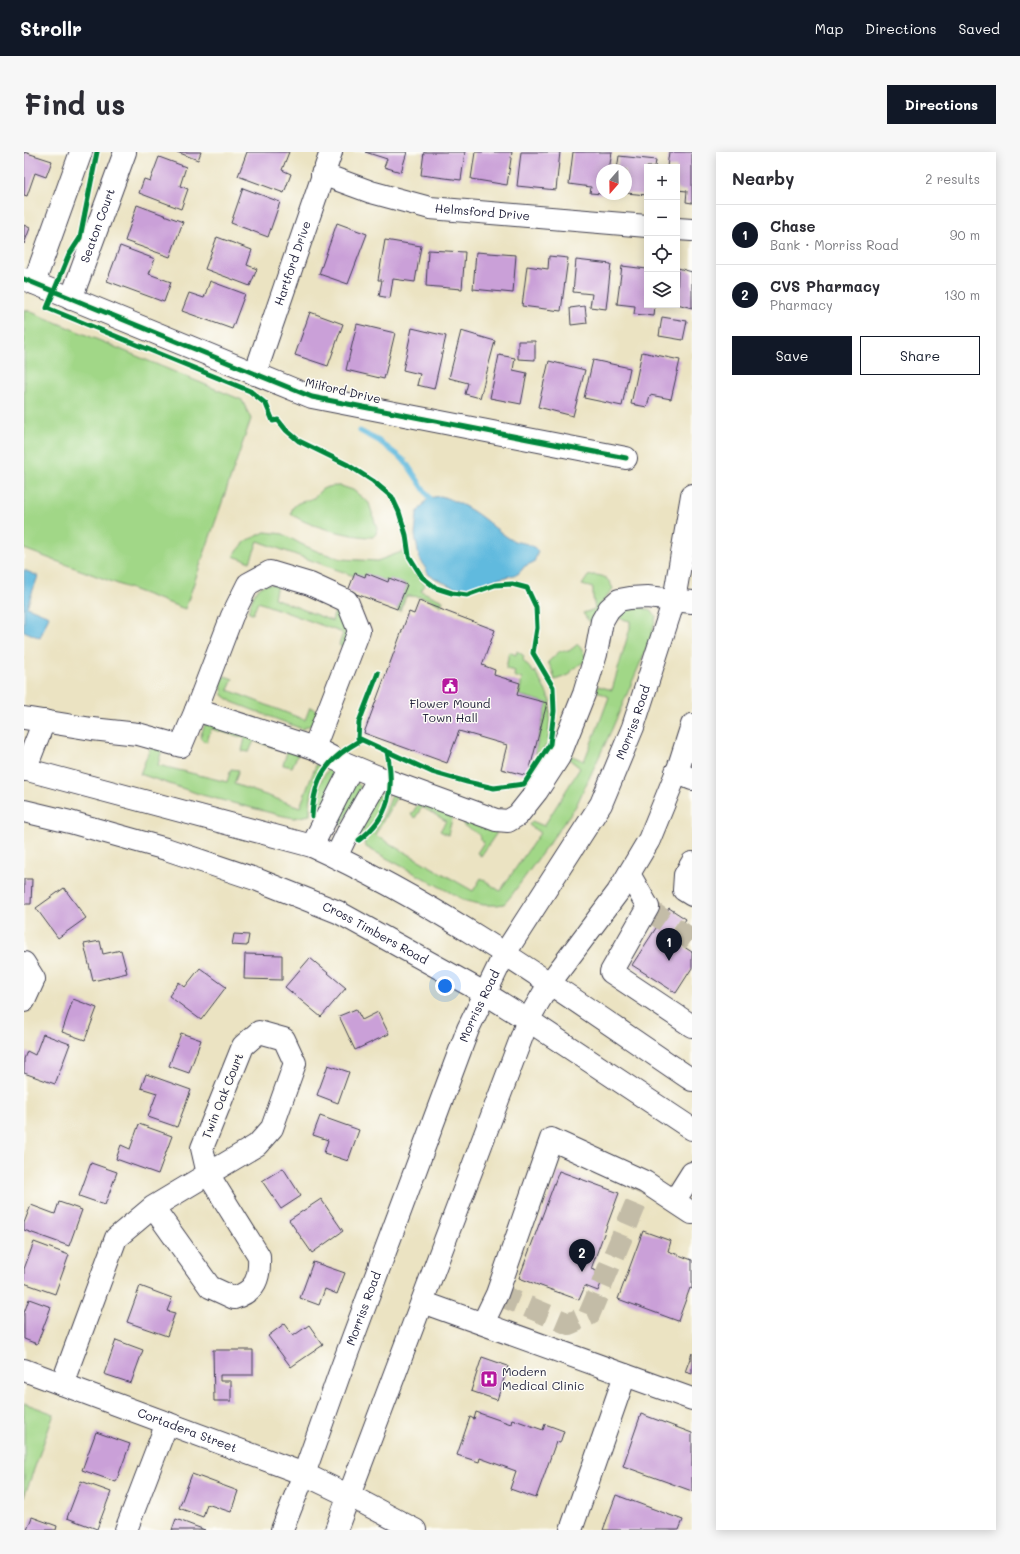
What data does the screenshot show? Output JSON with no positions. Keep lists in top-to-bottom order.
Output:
{
  "streets": {
    "main road": [
      "Helmsford Drive",
      "Seaton Court",
      "Hartford Drive",
      "Milford Drive",
      "Morriss Road",
      "Cross Timbers Road",
      "Twin Oak Court",
      "Cortadera Street"
    ]
  },
  "crossings": [
    ["Helmsford Drive", "Hartford Drive"],
    ["Seaton Court", "Milford Drive"],
    ["Hartford Drive", "Milford Drive"],
    ["Morriss Road", "Cross Timbers Road"],
    ["Morriss Road", "Cortadera Street"],
    ["Twin Oak Court", "Cortadera Street"]
  ],
  "places": {
    "public building": ["Flower Mound Town Hall"],
    "hospital": ["Modern Medical Clinic"]
  },
  "north": "bottom",
  "page": {
    "header": "Strollr",
    "nav": ["Map", "Directions", "Saved"],
    "buttons": [
      "Directions",
      ["Save", "Share"]
    ],
    "title": "Find us",
    "heading": ["Nearby", "2 results"],
    "map_buttons": ["+", "−"],
    "list": [
      {
        "mark": "1",
        "name": "Chase",
        "note": "Bank · Morriss Road",
        "value": "90 m"
      },
      {
        "mark": "2",
        "name": "CVS Pharmacy",
        "note": "Pharmacy",
        "value": "130 m"
      }
    ],
    "pins": ["1", "2"]
  }
}
